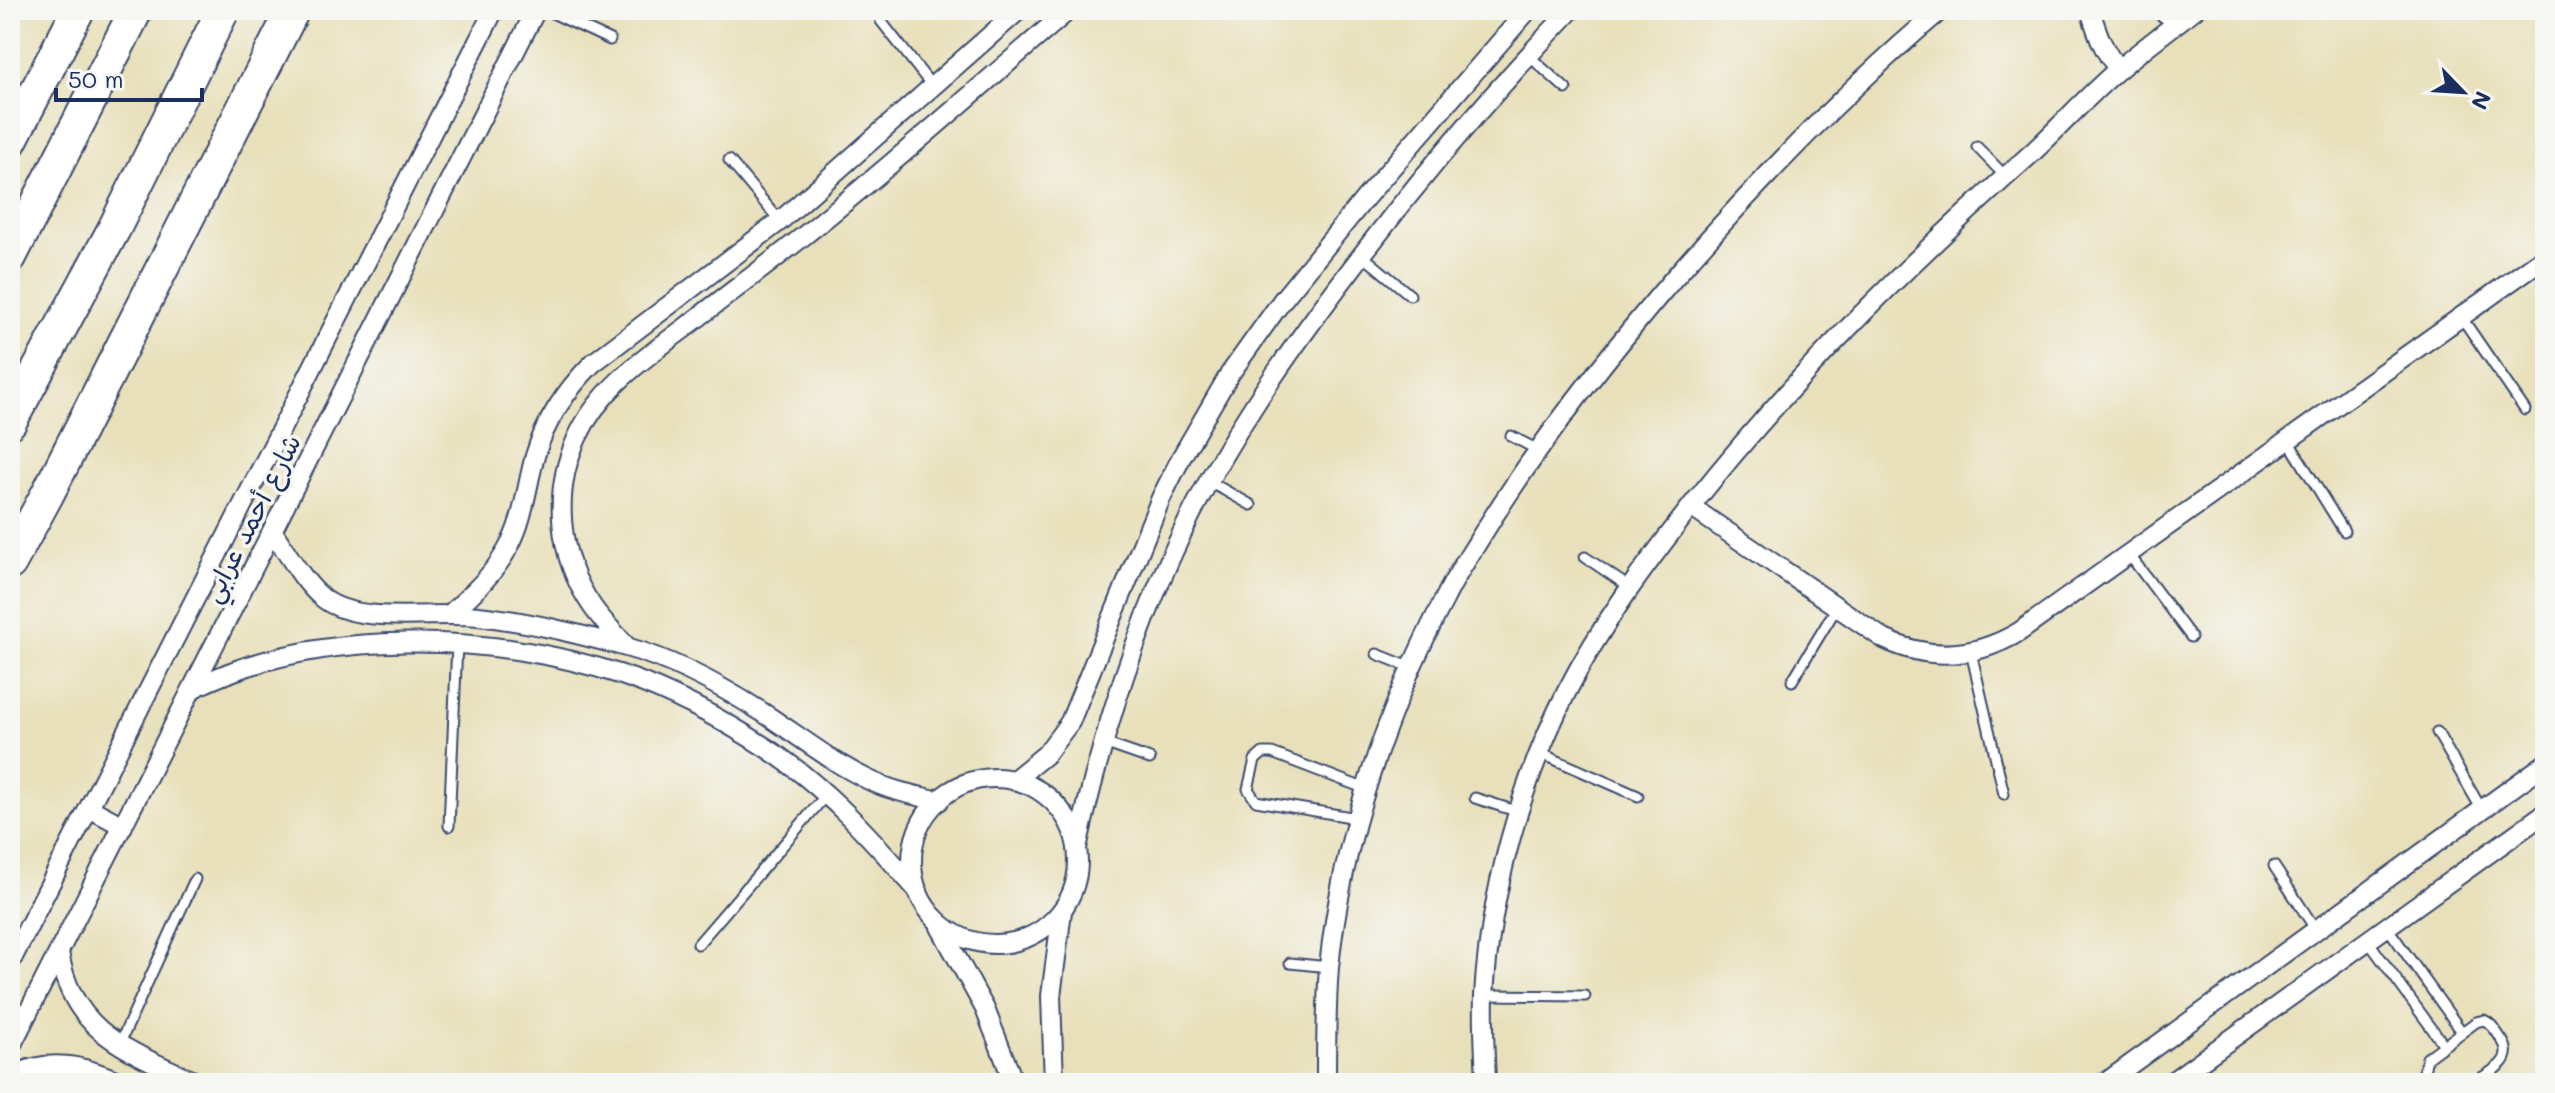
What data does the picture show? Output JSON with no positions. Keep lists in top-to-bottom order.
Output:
{
  "streets": {
    "street": ["شارع أحمد عرابي"]
  },
  "scale_bar": "50 m",
  "north": "bottom right"
}
